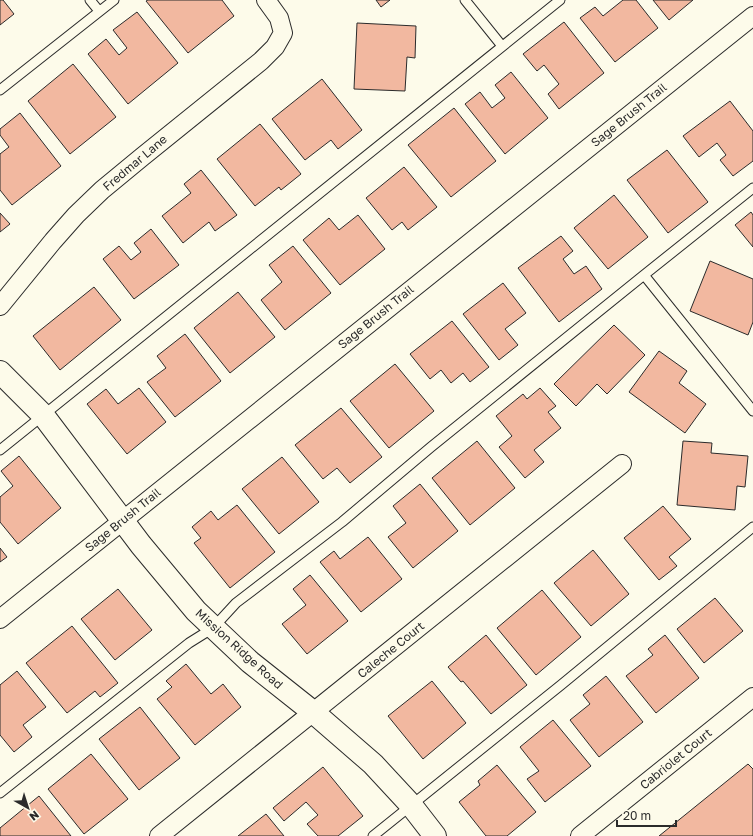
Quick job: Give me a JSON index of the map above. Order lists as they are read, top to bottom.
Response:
{
  "streets": {
    "street": [
      "Sage Brush Trail",
      "Fredmar Lane",
      "Mission Ridge Road",
      "Caleche Court",
      "Cabriolet Court"
    ]
  },
  "crossings": [
    ["Sage Brush Trail", "Mission Ridge Road"],
    ["Mission Ridge Road", "Caleche Court"]
  ],
  "scale_bar": "20 m",
  "north": "bottom right"
}
